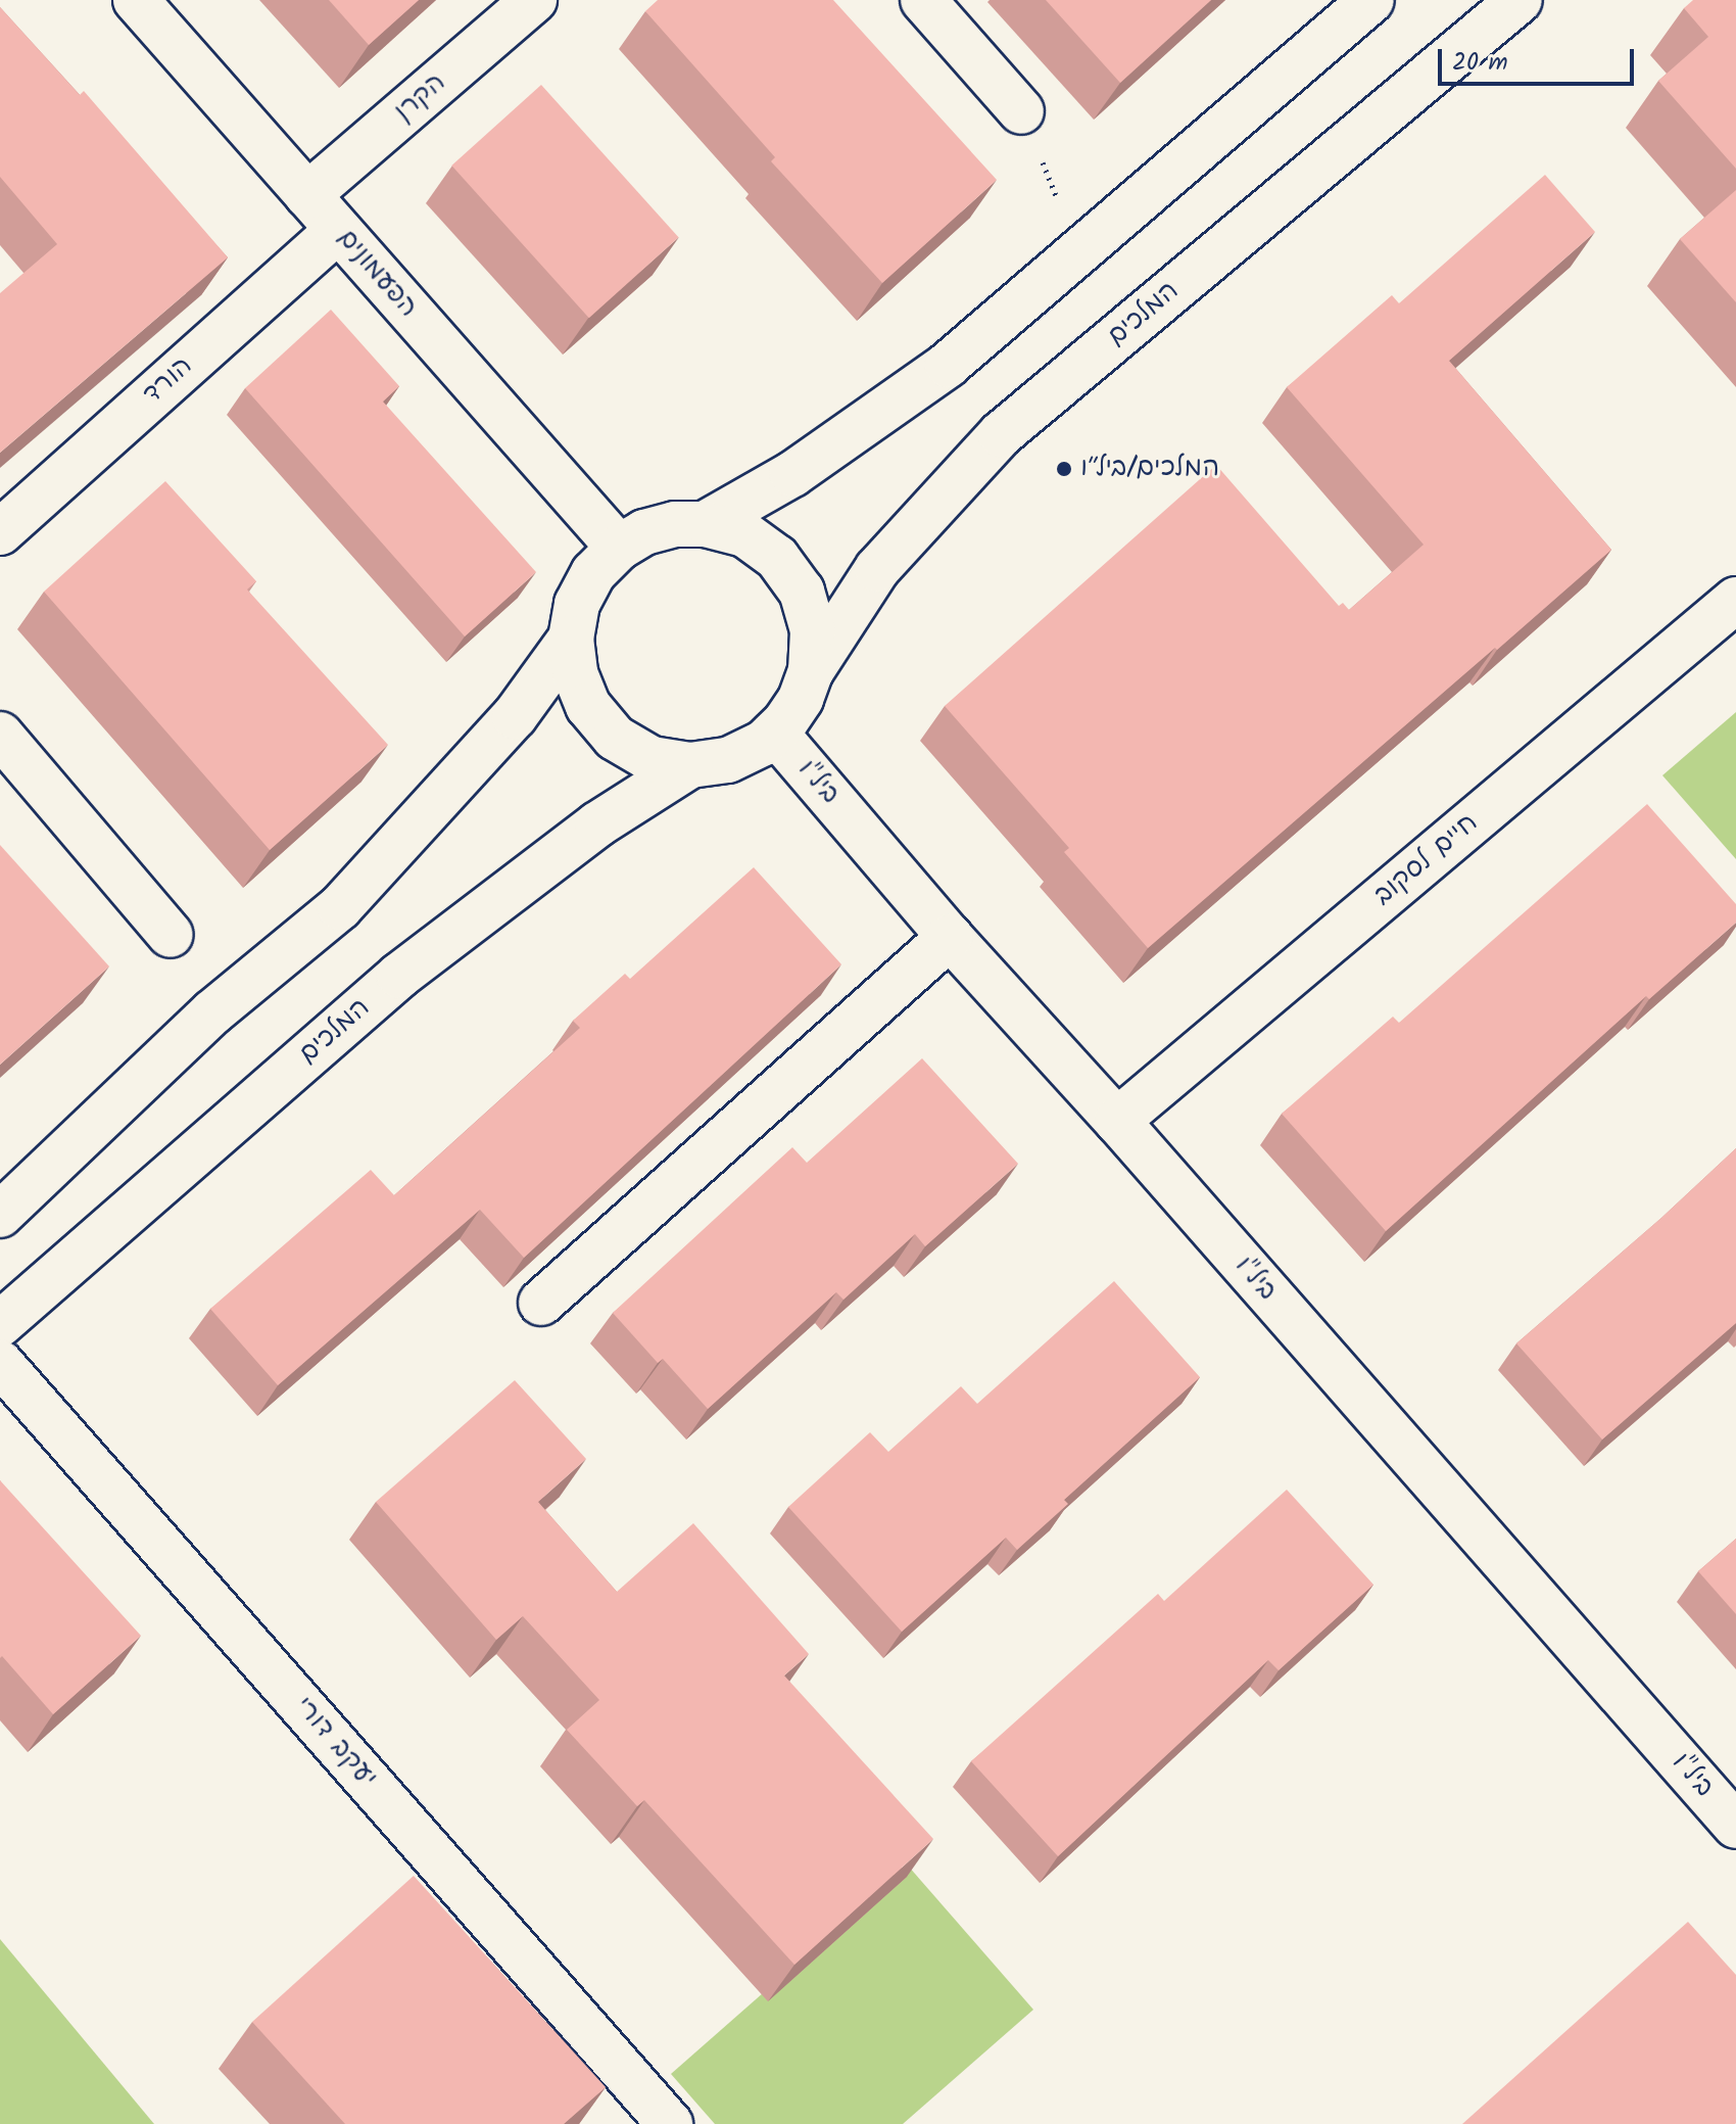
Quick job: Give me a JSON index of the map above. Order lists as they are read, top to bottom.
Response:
{
  "streets": {
    "street": [
      "הקרן",
      "הפעמונים",
      "המלכים",
      "הורד",
      "ביל\"ו",
      "חיים לסקוב",
      "יעקב דורי"
    ]
  },
  "crossings": [
    ["הקרן", "הפעמונים"],
    ["הפעמונים", "המלכים"],
    ["הפעמונים", "הורד"],
    ["הפעמונים", "ביל\"ו"],
    ["המלכים", "ביל\"ו"],
    ["ביל\"ו", "חיים לסקוב"]
  ],
  "places": ["המלכים/ביל״ו"],
  "scale_bar": "20 m"
}
